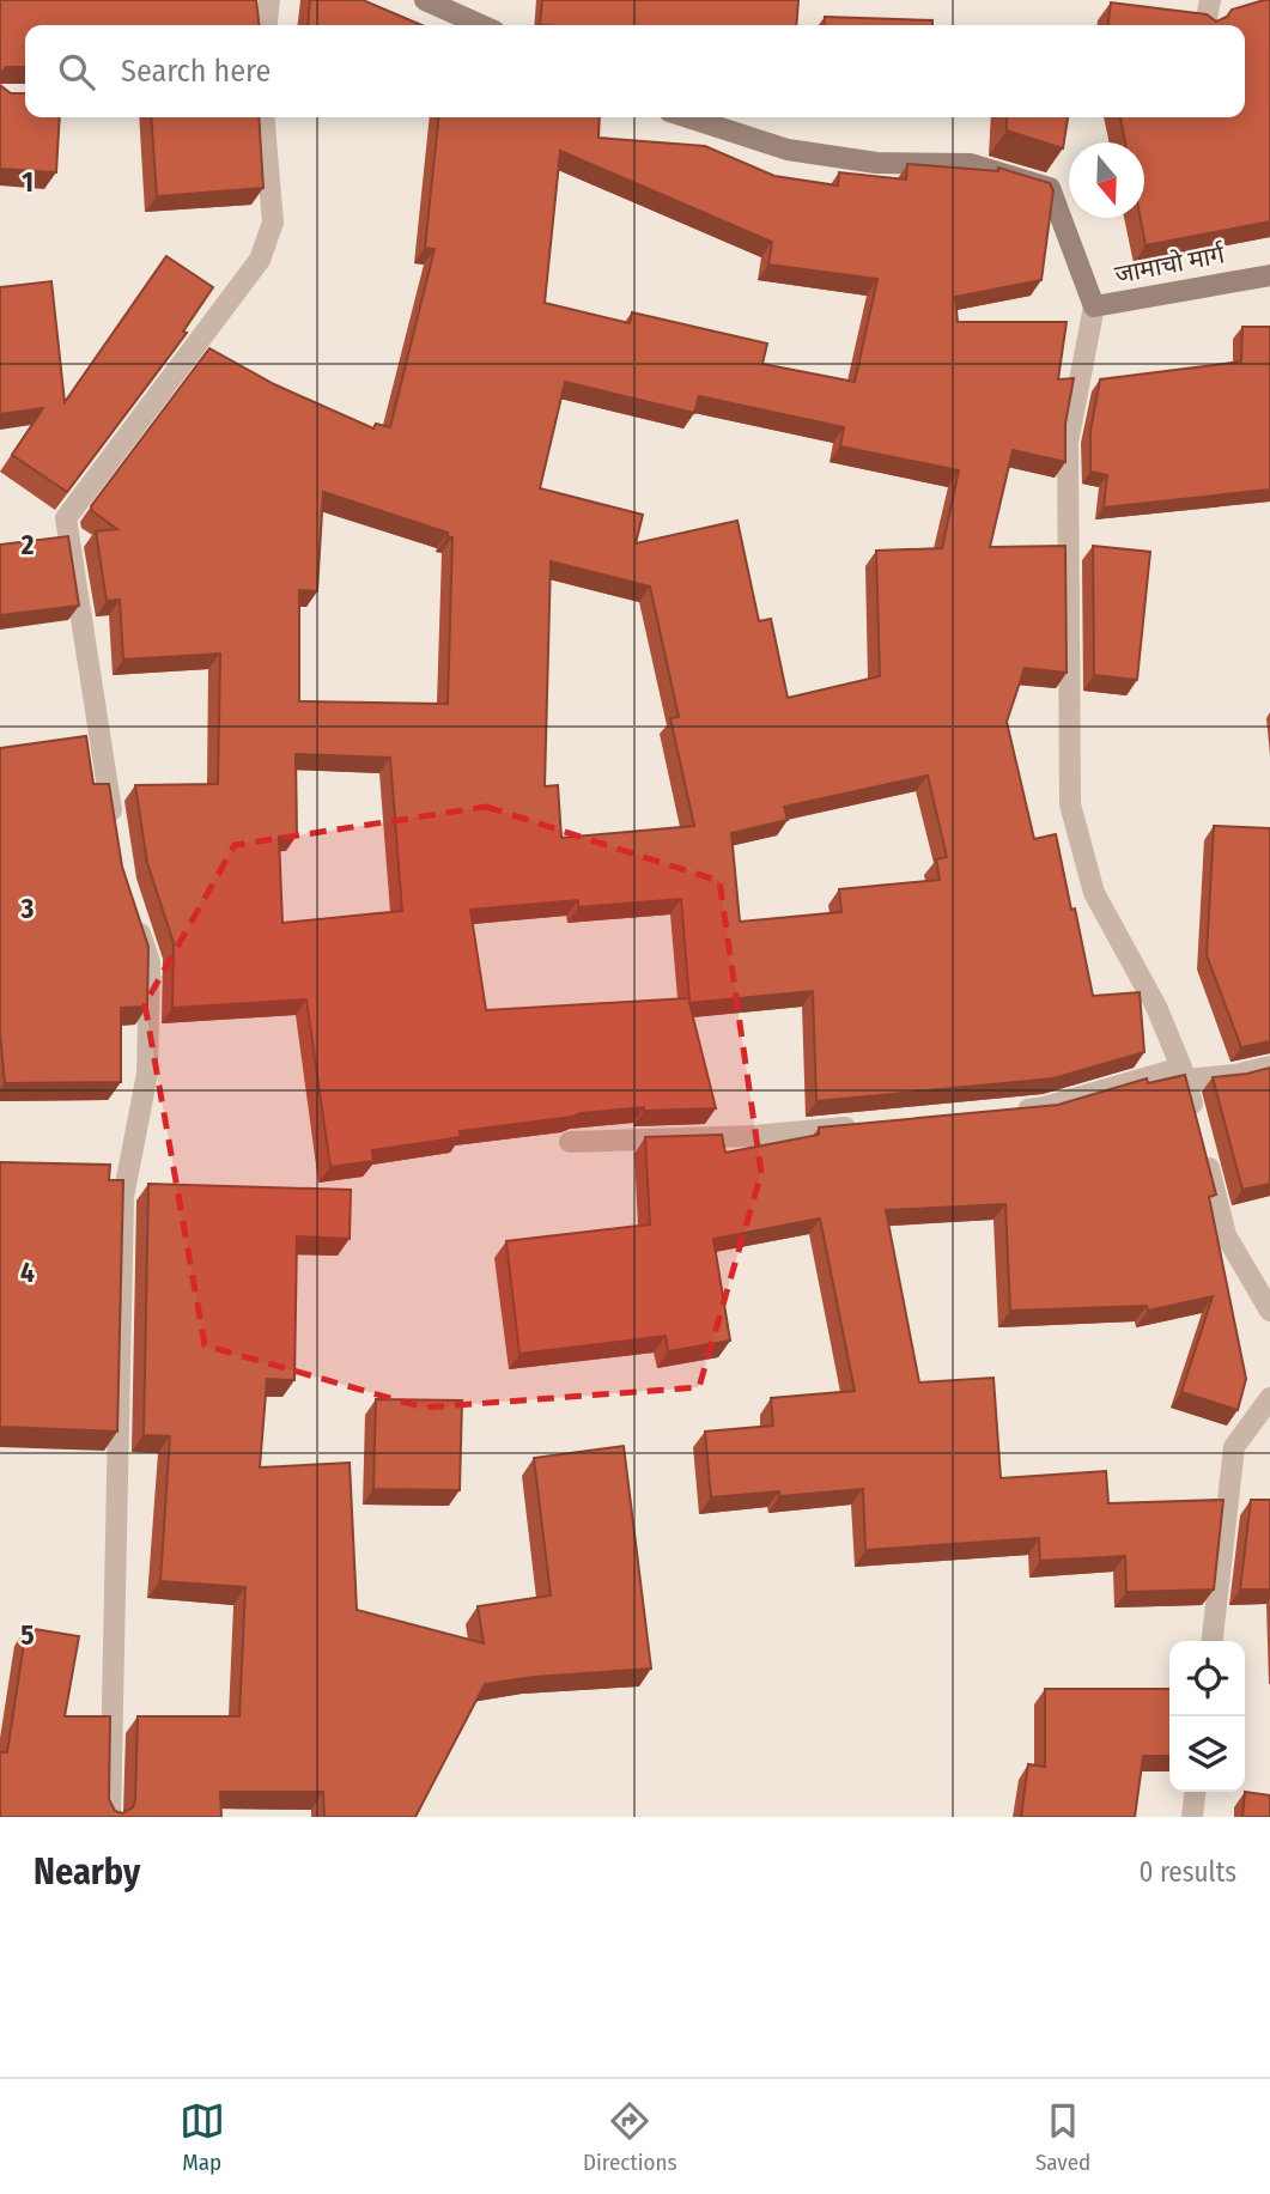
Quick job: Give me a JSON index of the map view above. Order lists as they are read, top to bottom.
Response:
{
  "streets": {
    "street": ["जामाचो मार्ग"]
  },
  "north": "bottom",
  "page": {
    "search": "Search here",
    "heading": ["Nearby", "0 results"],
    "nav": ["Map", "Directions", "Saved"]
  },
  "grid": {
    "rows": [
      "1",
      "2",
      "3",
      "4",
      "5"
    ]
  }
}
